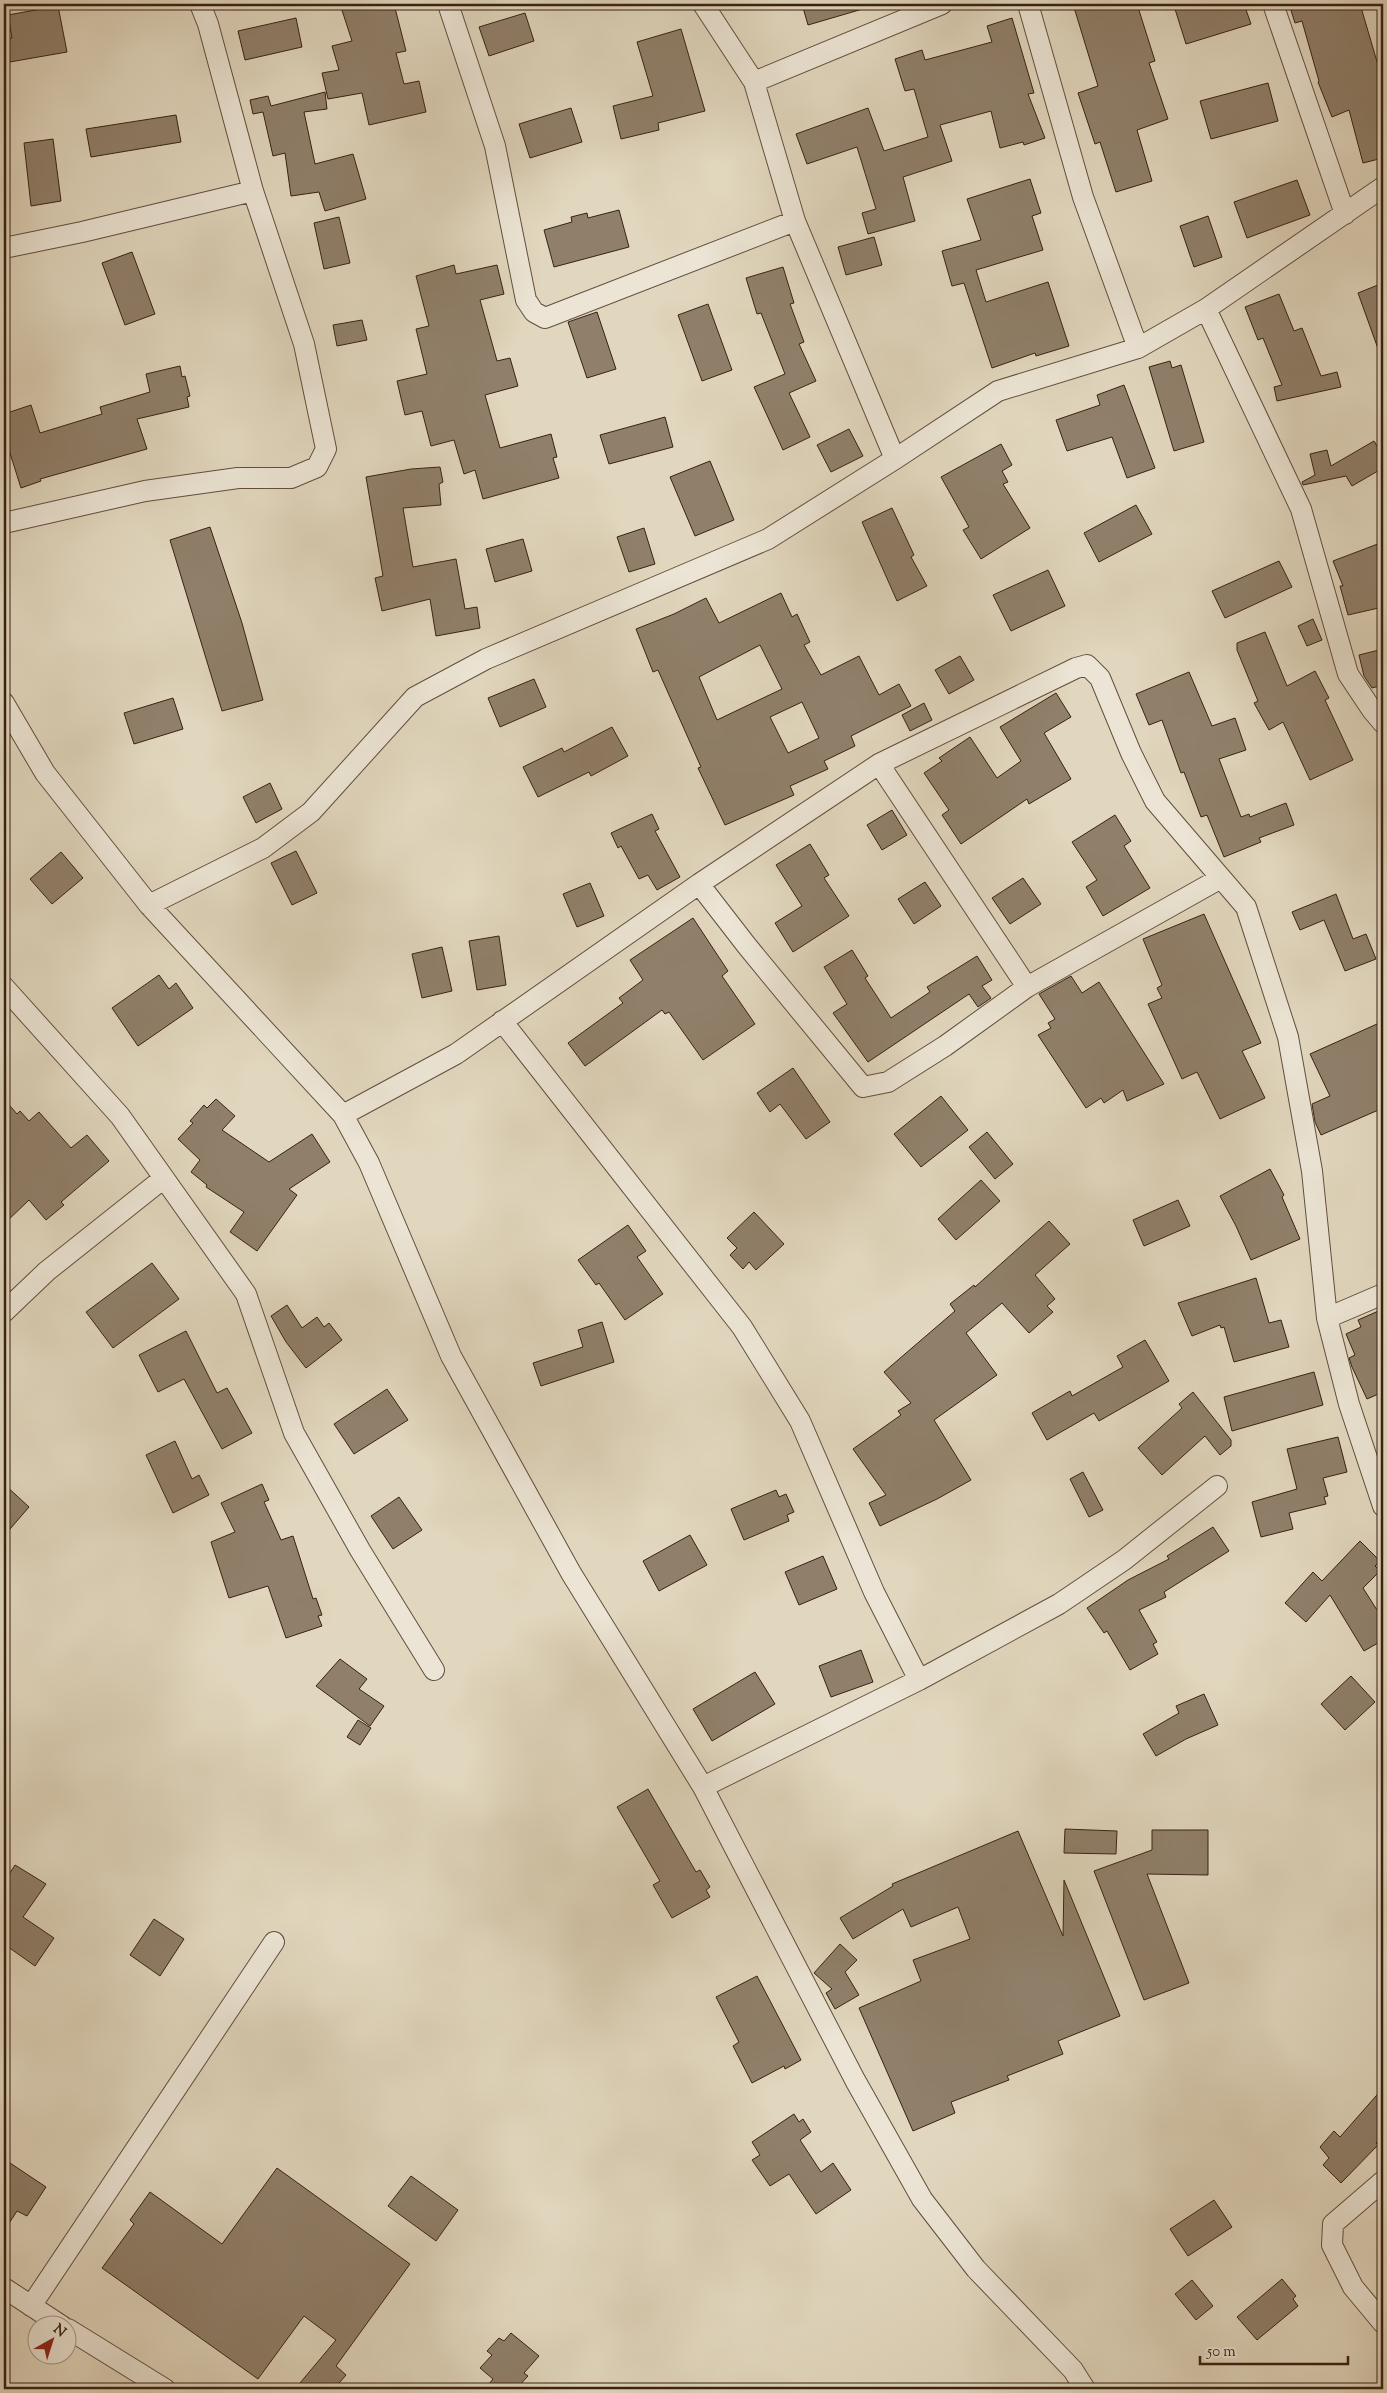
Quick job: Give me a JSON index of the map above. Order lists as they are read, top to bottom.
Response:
{
  "scale_bar": "50 m",
  "north": "top right"
}
